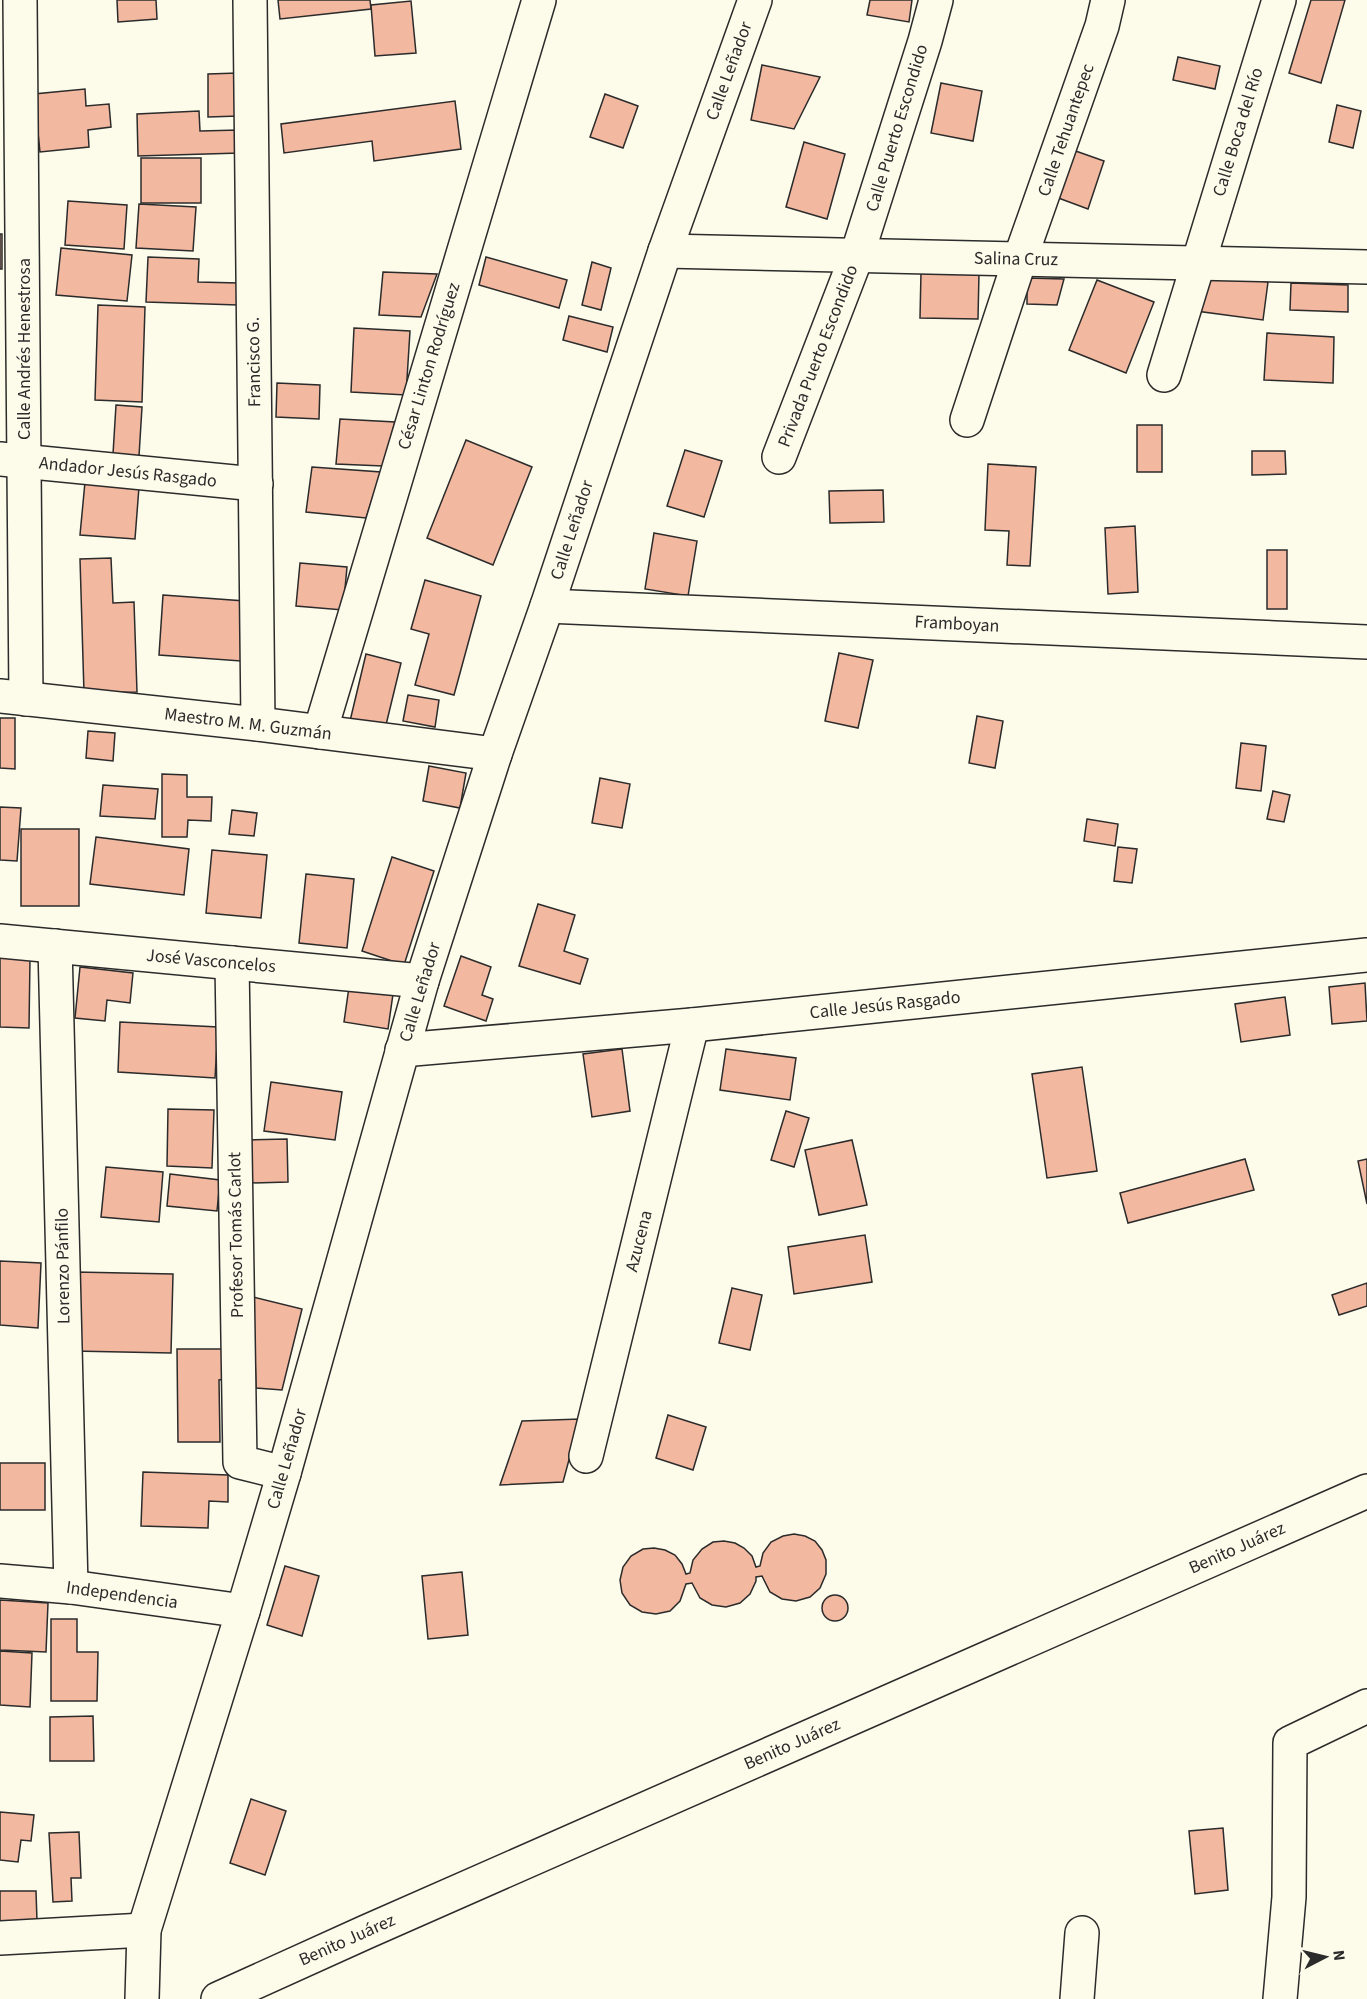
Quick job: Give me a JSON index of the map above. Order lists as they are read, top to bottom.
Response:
{
  "streets": {
    "street": [
      "Calle Leñador",
      "Calle Puerto Escondido",
      "Calle Tehuantepec",
      "Calle Boca del Río",
      "Salina Cruz",
      "Calle Andrés Henestrosa",
      "Privada Puerto Escondido",
      "Francisco G.",
      "César Linton Rodríguez",
      "Andador Jesús Rasgado",
      "Framboyan",
      "Maestro M. M. Guzmán",
      "José Vasconcelos",
      "Calle Jesús Rasgado",
      "Profesor Tomás Carlot",
      "Azucena",
      "Lorenzo Pánfilo",
      "Benito Juárez",
      "Independencia"
    ]
  },
  "crossings": [
    ["Calle Leñador", "Salina Cruz"],
    ["Calle Leñador", "Framboyan"],
    ["Calle Leñador", "Maestro M. M. Guzmán"],
    ["Calle Leñador", "José Vasconcelos"],
    ["Calle Leñador", "Calle Jesús Rasgado"],
    ["Calle Leñador", "Profesor Tomás Carlot"],
    ["Calle Leñador", "Independencia"],
    ["Calle Puerto Escondido", "Salina Cruz"],
    ["Calle Puerto Escondido", "Privada Puerto Escondido"],
    ["Calle Tehuantepec", "Salina Cruz"],
    ["Calle Boca del Río", "Salina Cruz"],
    ["Salina Cruz", "Privada Puerto Escondido"],
    ["Calle Andrés Henestrosa", "Andador Jesús Rasgado"],
    ["Calle Andrés Henestrosa", "Maestro M. M. Guzmán"],
    ["Francisco G.", "Andador Jesús Rasgado"],
    ["Francisco G.", "Maestro M. M. Guzmán"],
    ["César Linton Rodríguez", "Maestro M. M. Guzmán"],
    ["José Vasconcelos", "Profesor Tomás Carlot"],
    ["José Vasconcelos", "Lorenzo Pánfilo"],
    ["Calle Jesús Rasgado", "Azucena"],
    ["Lorenzo Pánfilo", "Independencia"]
  ],
  "north": "right"
}
